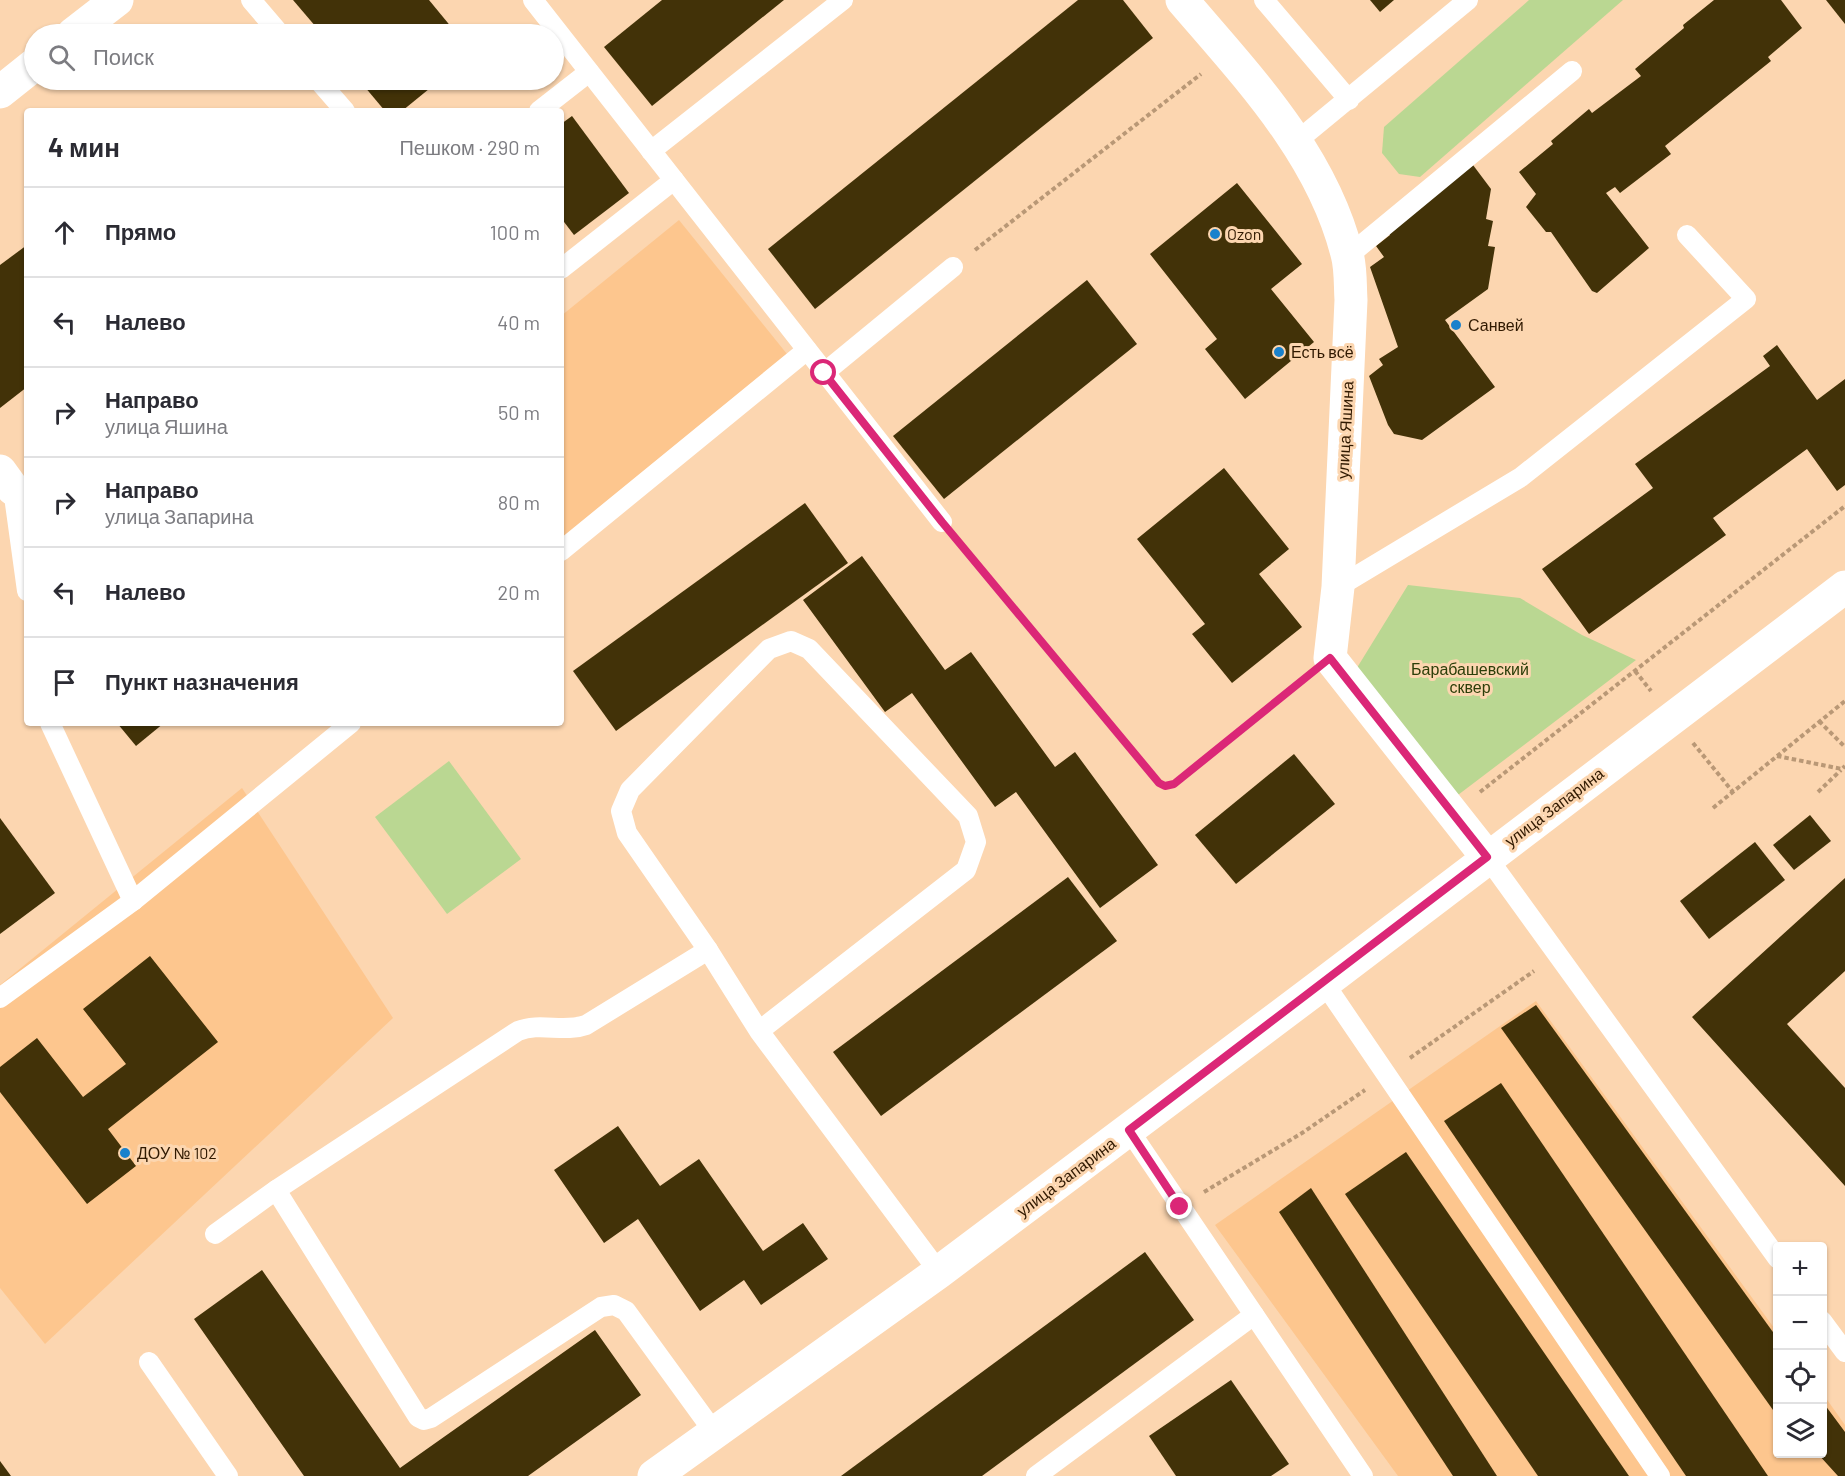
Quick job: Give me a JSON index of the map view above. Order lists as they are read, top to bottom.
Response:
{
  "streets": {
    "street": ["улица Яшина", "улица Запарина"]
  },
  "parks": ["Барабашевский сквер"],
  "places": [
    "Ozon",
    "Санвей",
    "Есть всё",
    "ДОУ № 102"
  ],
  "page": {
    "search": "Поиск",
    "heading": ["4 мин", "Пешком · 290 m"],
    "list": [
      ["Прямо", "100 m"],
      ["Налево", "40 m"],
      ["Направо", "улица Яшина", "50 m"],
      ["Направо", "улица Запарина", "80 m"],
      ["Налево", "20 m"],
      "Пункт назначения"
    ],
    "map_buttons": ["+", "−"]
  }
}
